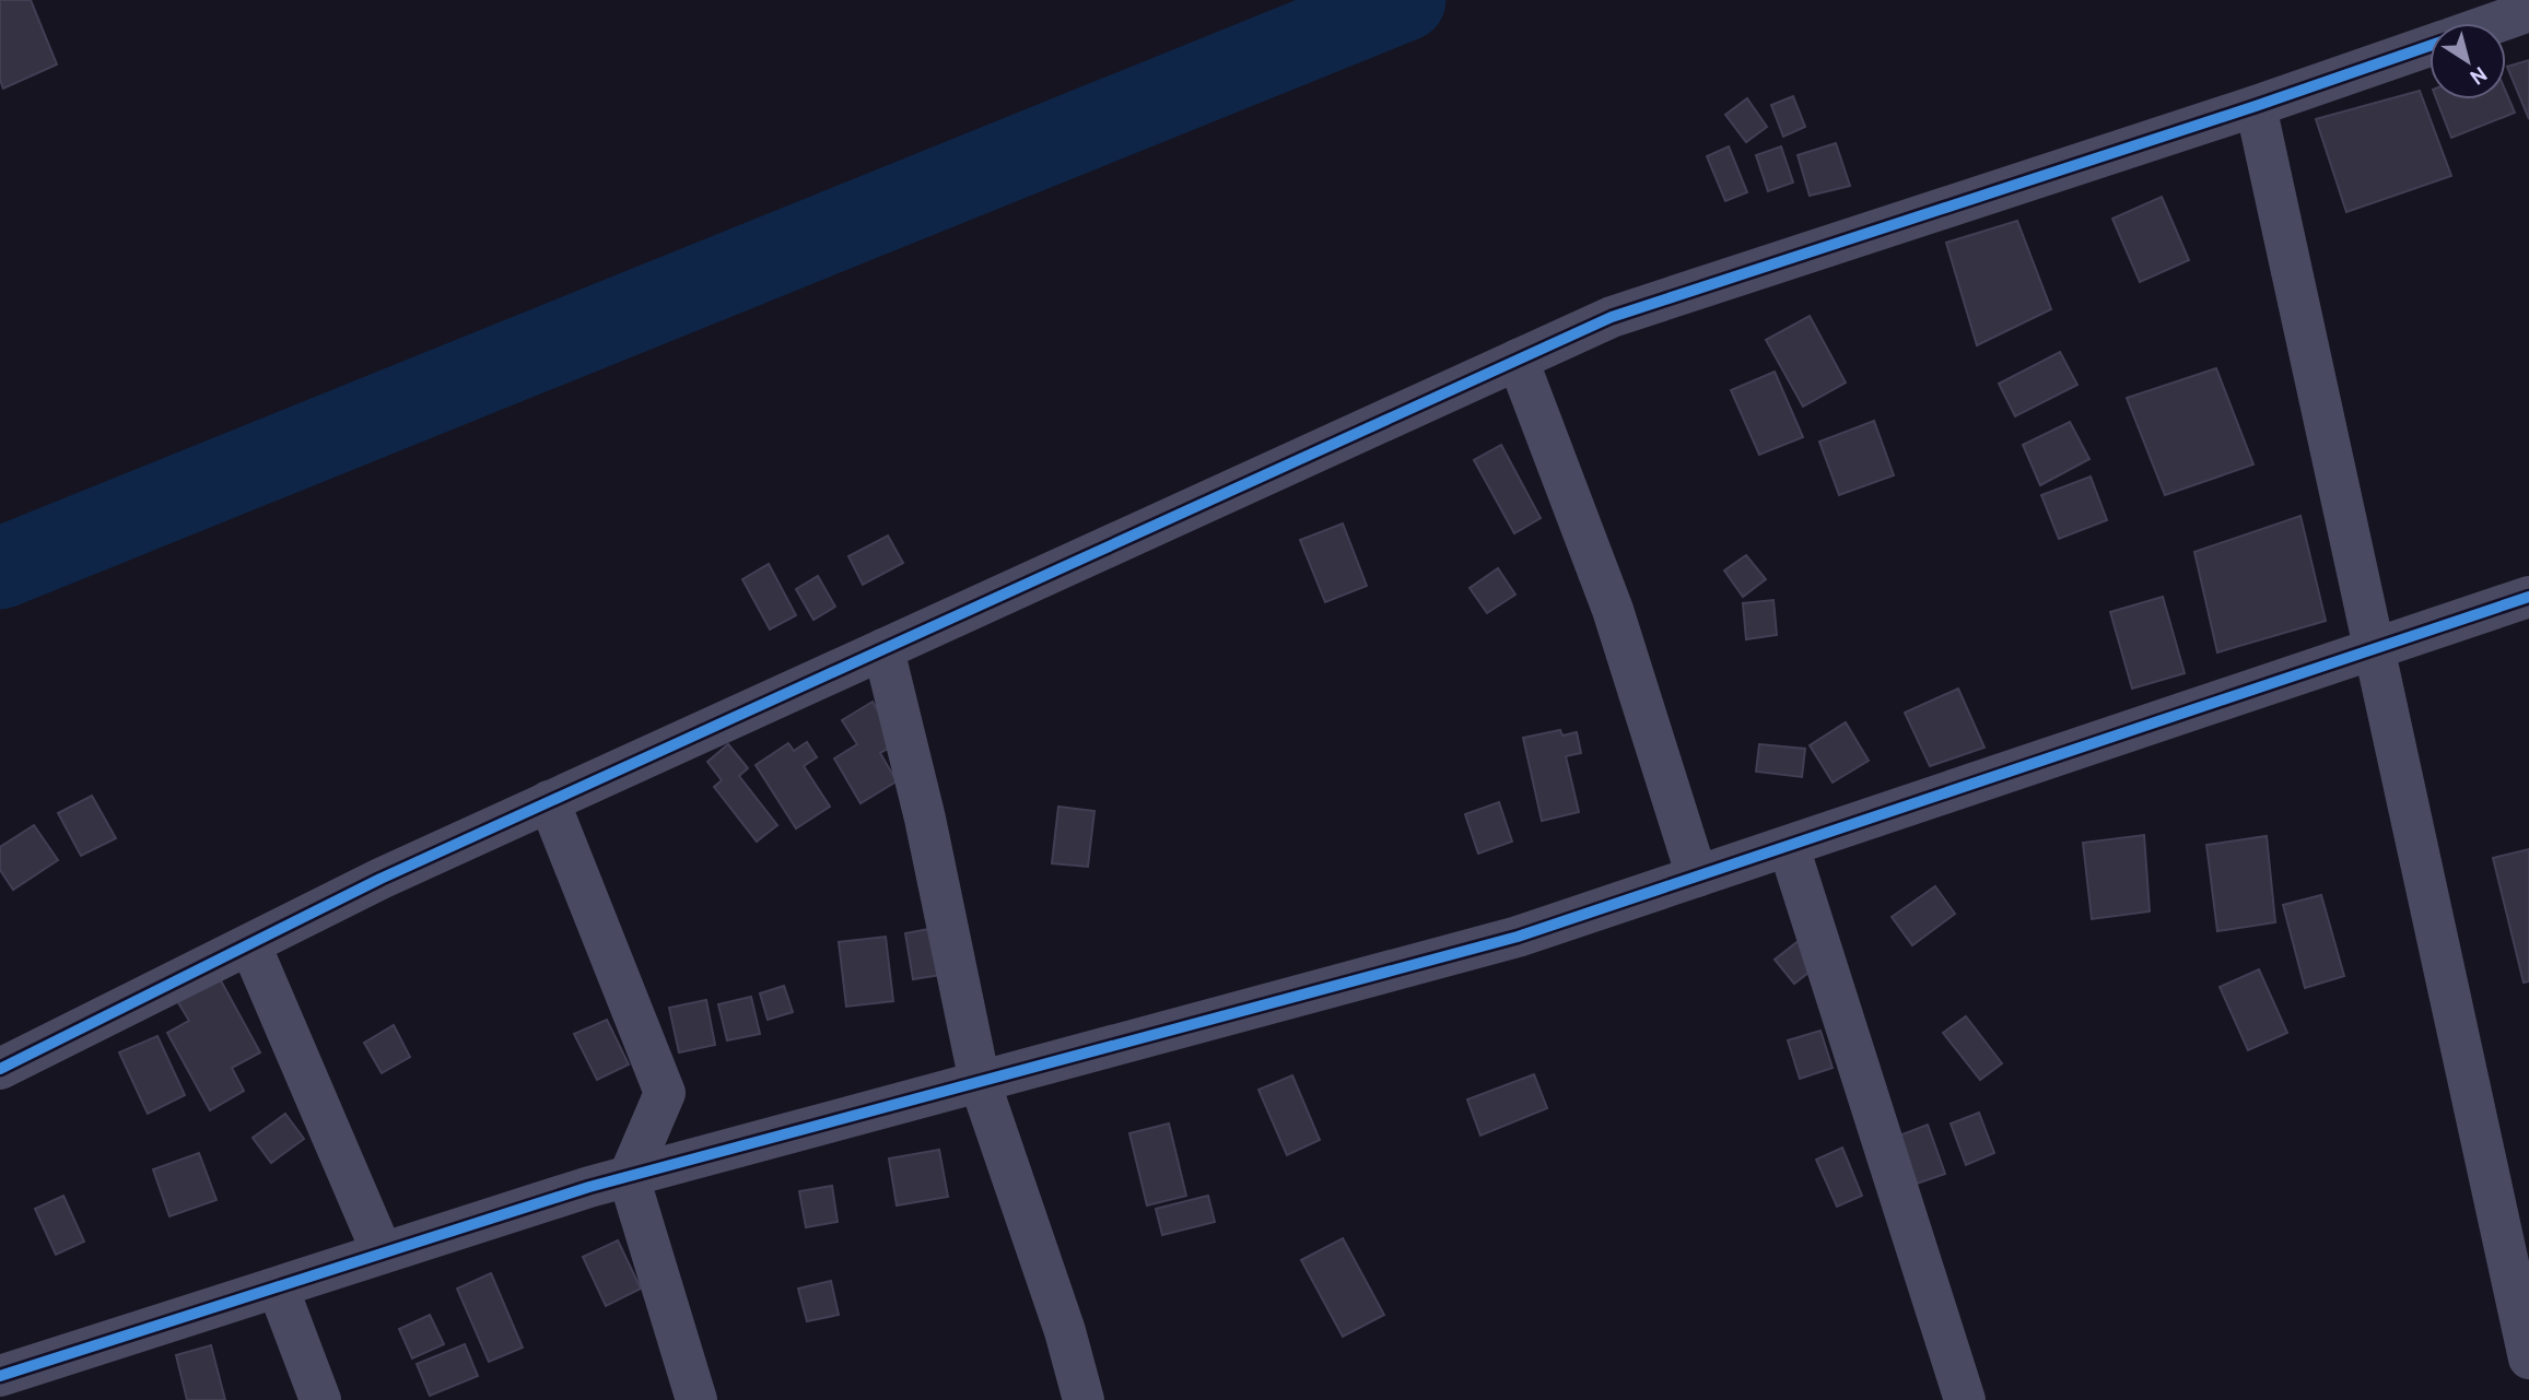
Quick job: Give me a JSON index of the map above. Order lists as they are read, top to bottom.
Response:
{
  "north": "bottom right"
}
